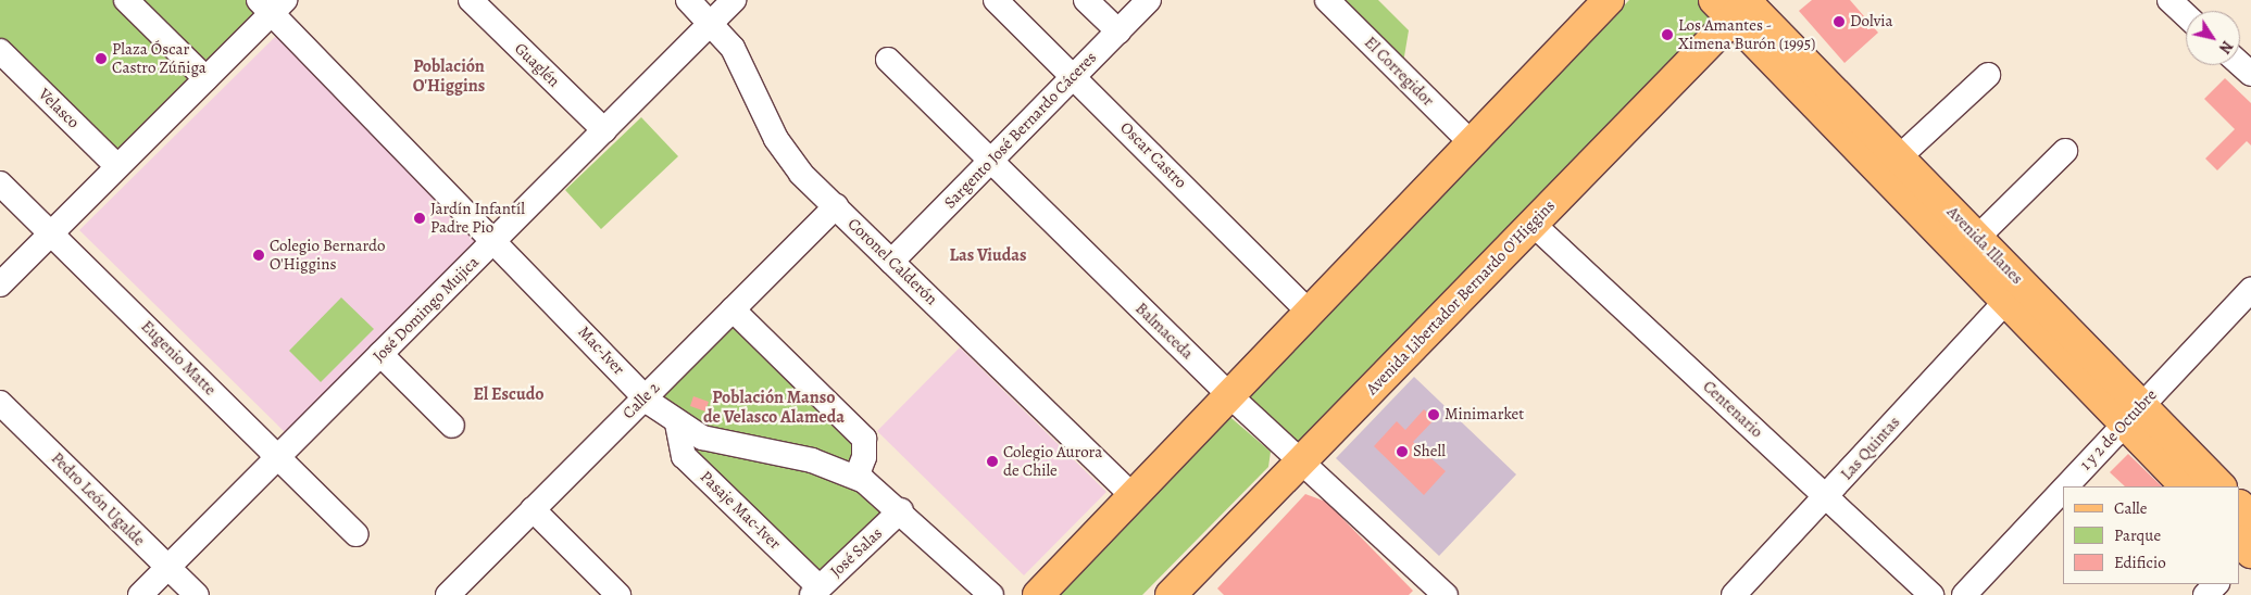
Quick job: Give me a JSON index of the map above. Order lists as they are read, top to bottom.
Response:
{
  "streets": {
    "main road": ["Avenida Illanes", "Avenida Libertador Bernardo O'Higgins"],
    "street": [
      "Guaglén",
      "El Corregidor",
      "Velasco",
      "Sargento José Bernardo Cáceres",
      "Oscar Castro",
      "Coronel Calderón",
      "José Domingo Mujica",
      "Balmaceda",
      "Mac-Iver",
      "Eugenio Matte",
      "Calle 2",
      "Centenario",
      "1 y 2 de Octubre",
      "Las Quintas",
      "Pedro León Ugalde",
      "Pasaje Mac-Iver",
      "José Salas"
    ]
  },
  "crossings": [
    ["Guaglén", "José Domingo Mujica"],
    ["Sargento José Bernardo Cáceres", "Oscar Castro"],
    ["Sargento José Bernardo Cáceres", "Coronel Calderón"],
    ["Sargento José Bernardo Cáceres", "Balmaceda"],
    ["Avenida Illanes", "Avenida Libertador Bernardo O'Higgins"],
    ["Avenida Illanes", "1 y 2 de Octubre"],
    ["Avenida Illanes", "Las Quintas"],
    ["Coronel Calderón", "José Domingo Mujica"],
    ["Coronel Calderón", "Calle 2"],
    ["Avenida Libertador Bernardo O'Higgins", "Balmaceda"],
    ["Avenida Libertador Bernardo O'Higgins", "Centenario"],
    ["José Domingo Mujica", "Mac-Iver"],
    ["José Domingo Mujica", "Eugenio Matte"],
    ["José Domingo Mujica", "Pedro León Ugalde"],
    ["Mac-Iver", "Calle 2"],
    ["Mac-Iver", "Pasaje Mac-Iver"],
    ["Mac-Iver", "José Salas"],
    ["Centenario", "Las Quintas"],
    ["Pasaje Mac-Iver", "José Salas"]
  ],
  "districts": [
    "Población O'Higgins",
    "Las Viudas",
    "El Escudo",
    "Población Manso de Velasco Alameda"
  ],
  "places": [
    "Dolvia",
    "Los Amantes - Ximena Burón (1995)",
    "Plaza Óscar Castro Zúñiga",
    "Jardín Infantíl Padre Pio",
    "Colegio Bernardo O'Higgins",
    "Minimarket",
    "Shell",
    "Colegio Aurora de Chile"
  ],
  "legend": ["Calle", "Parque", "Edificio"],
  "north": "bottom right"
}
